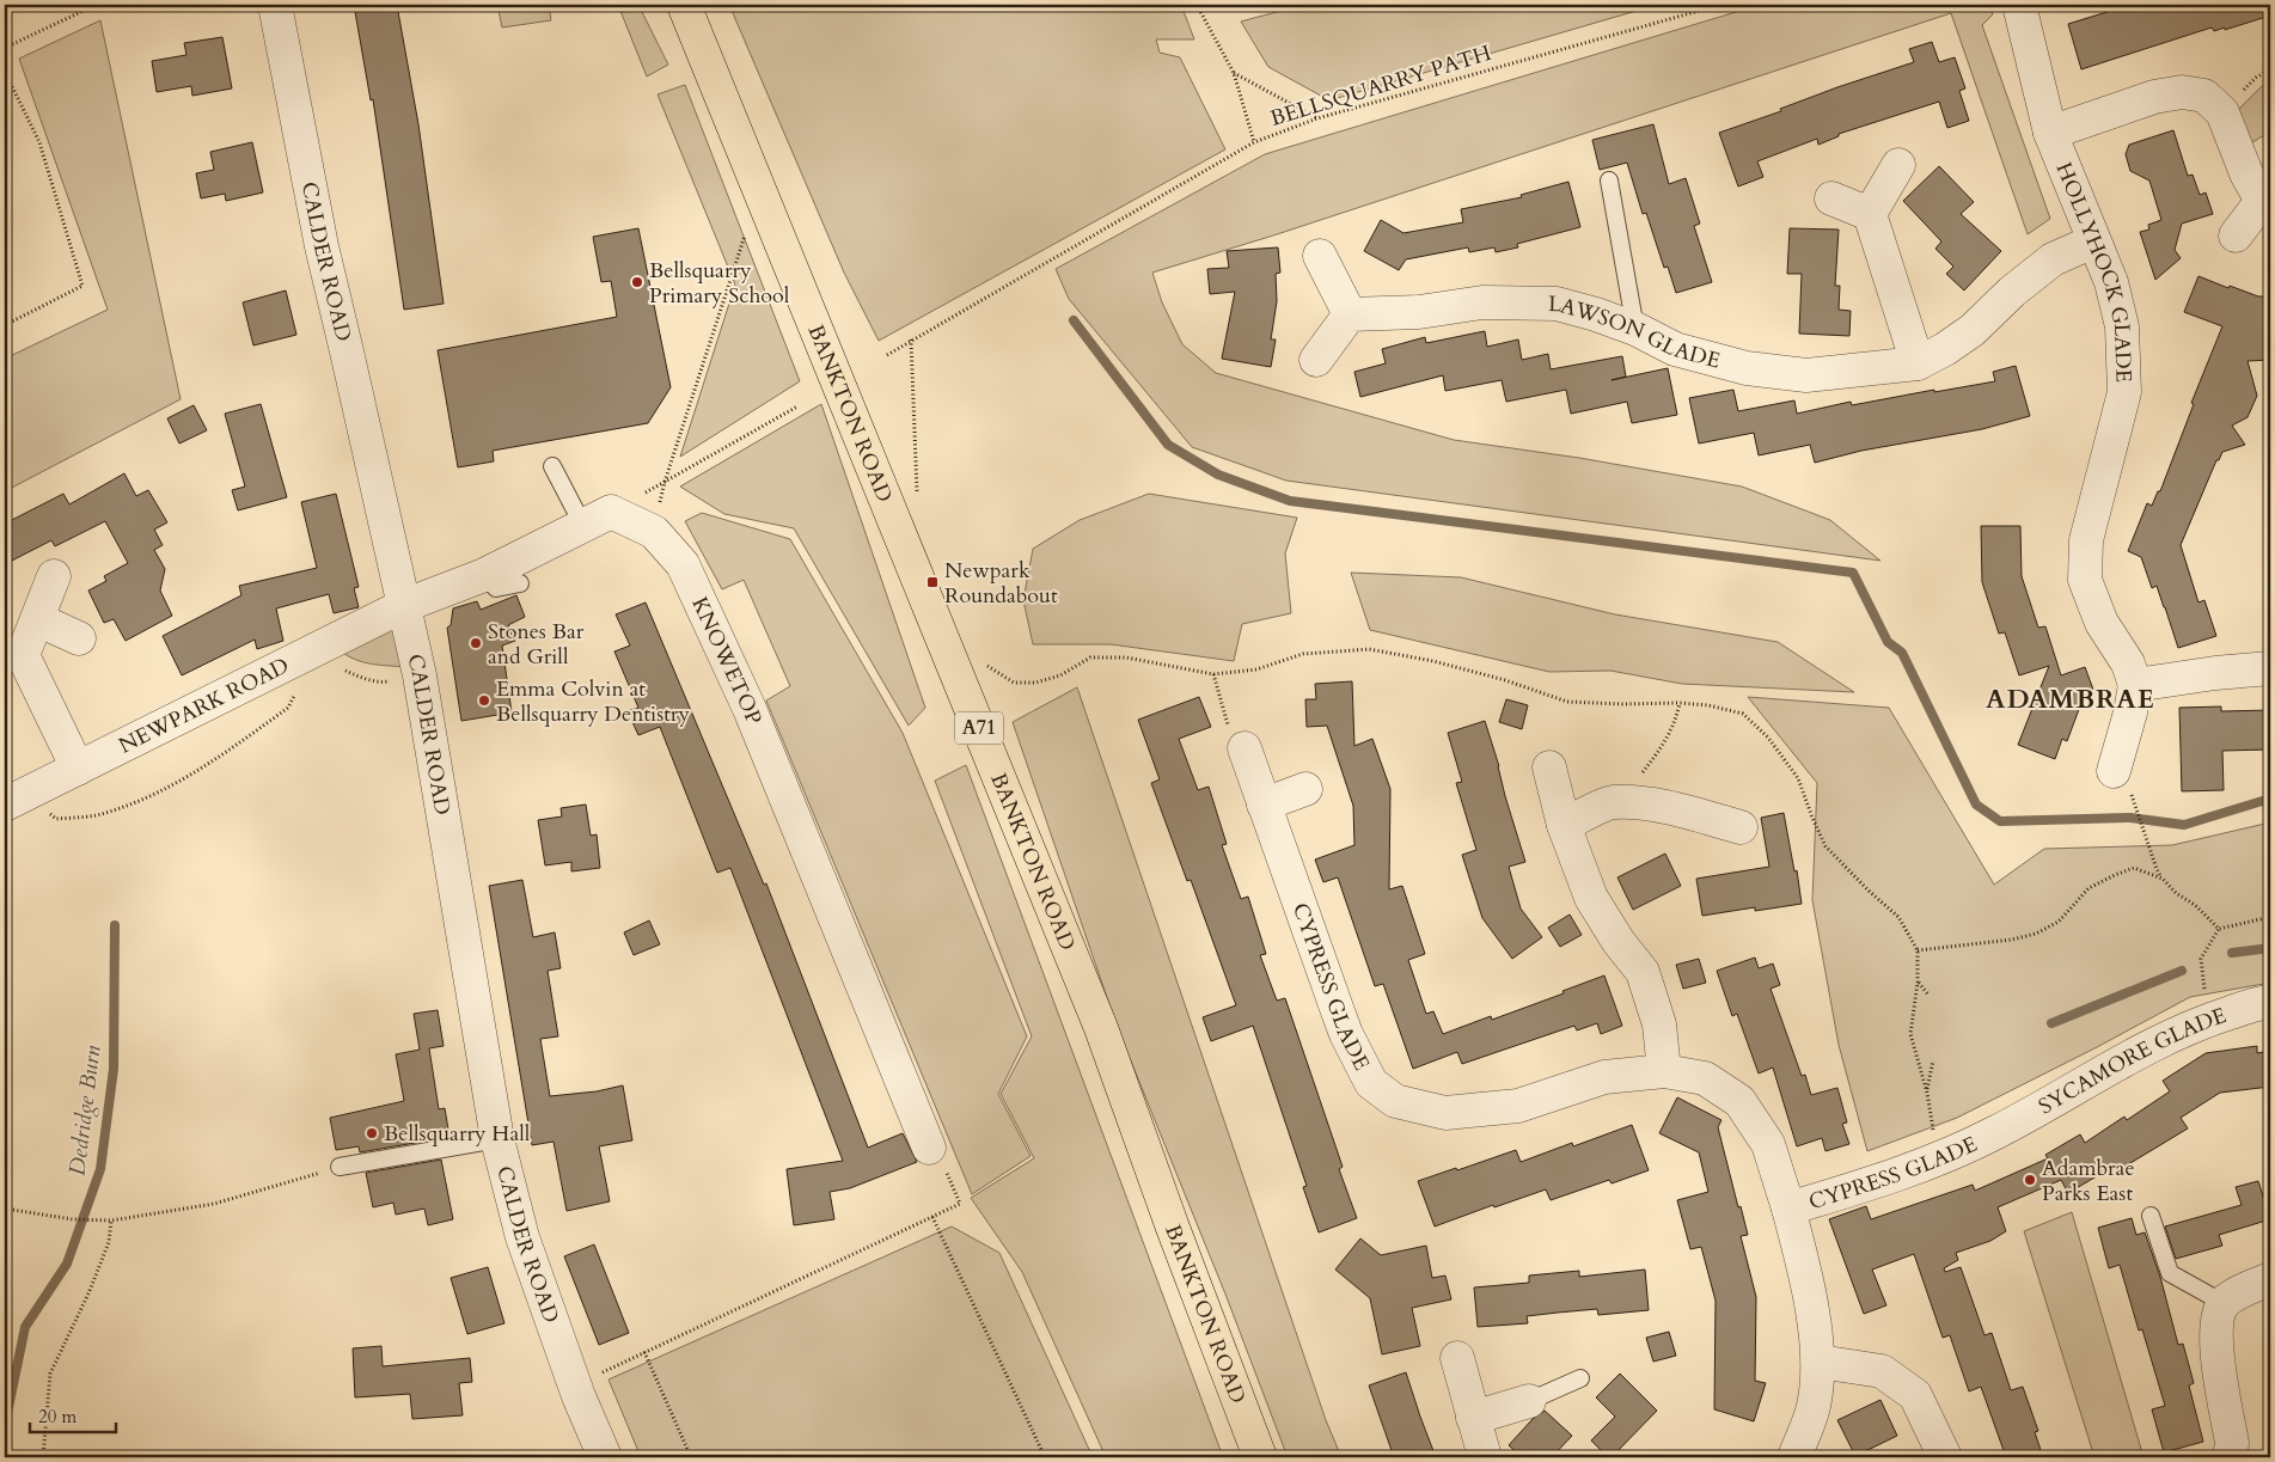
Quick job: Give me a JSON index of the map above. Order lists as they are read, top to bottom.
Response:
{
  "streets": {
    "main road": ["BANKTON ROAD", "A71"],
    "street": [
      "CALDER ROAD",
      "HOLLYHOCK GLADE",
      "LAWSON GLADE",
      "KNOWETOP",
      "NEWPARK ROAD",
      "CYPRESS GLADE",
      "SYCAMORE GLADE"
    ],
    "path": ["BELLSQUARRY PATH"]
  },
  "crossings": [
    ["CALDER ROAD", "KNOWETOP"],
    ["CALDER ROAD", "NEWPARK ROAD"],
    ["HOLLYHOCK GLADE", "LAWSON GLADE"],
    ["KNOWETOP", "NEWPARK ROAD"],
    ["CYPRESS GLADE", "SYCAMORE GLADE"]
  ],
  "districts": ["ADAMBRAE"],
  "water": ["Dedridge Burn"],
  "places": {
    "other": [
      "Bellsquarry Primary School",
      "Stones Bar and Grill",
      "Emma Colvin at Bellsquarry Dentistry",
      "Bellsquarry Hall",
      "Adambrae Parks East"
    ],
    "transit": ["Newpark Roundabout"]
  },
  "scale_bar": "20 m"
}
